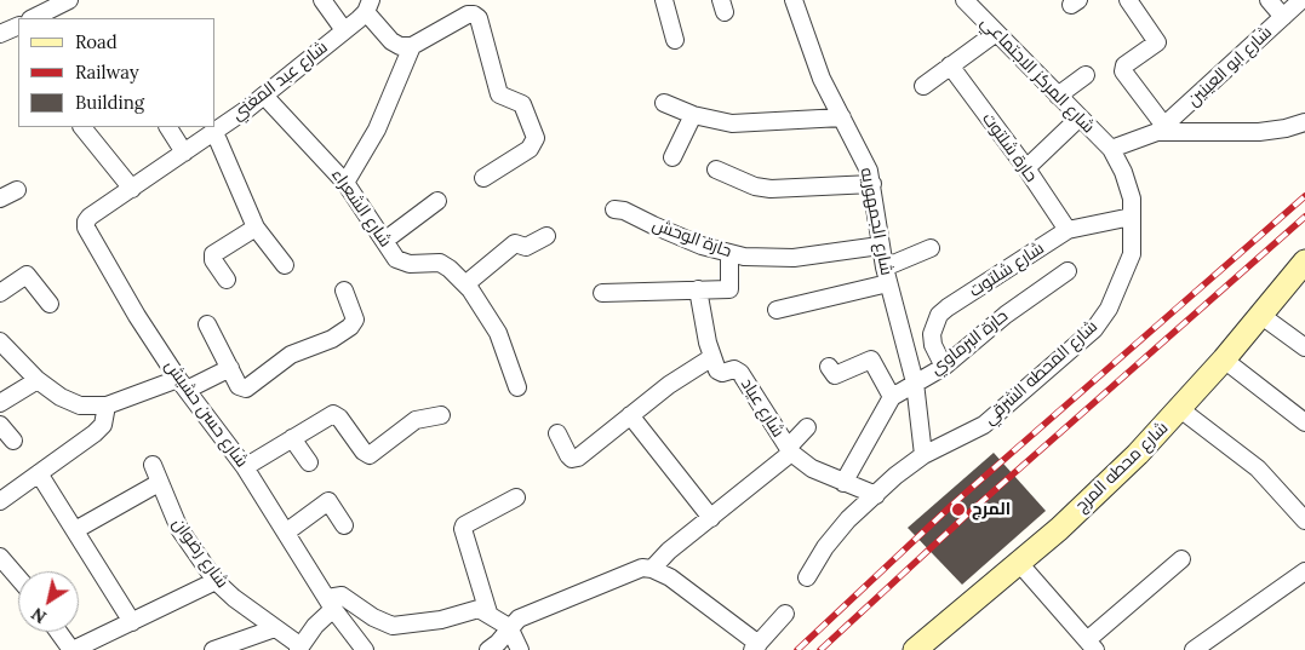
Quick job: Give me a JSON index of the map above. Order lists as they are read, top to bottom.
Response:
{
  "streets": {
    "main road": ["شارع محطه المرج"],
    "street": [
      "شارع ابو العينين",
      "شارع المركز الاجتماعي",
      "شارع عبد المغني",
      "حارة شلتوت",
      "شارع الشعراء",
      "شارع الجمهوريه",
      "حارة الوحش",
      "شارع شلتوت",
      "حارة البرماوي",
      "شارع المحطه الشرقي",
      "شارع عياد",
      "شارع حسن حشيش",
      "شارع رضوان"
    ]
  },
  "crossings": [
    ["شارع المركز الاجتماعي", "شارع المحطه الشرقي"],
    ["شارع عبد المغني", "شارع الشعراء"],
    ["شارع عبد المغني", "شارع حسن حشيش"],
    ["حارة شلتوت", "شارع شلتوت"],
    ["شارع الجمهوريه", "حارة الوحش"],
    ["شارع الجمهوريه", "حارة البرماوي"],
    ["شارع الجمهوريه", "شارع المحطه الشرقي"],
    ["شارع شلتوت", "حارة البرماوي"],
    ["شارع شلتوت", "شارع المحطه الشرقي"],
    ["حارة البرماوي", "شارع عياد"],
    ["شارع المحطه الشرقي", "شارع عياد"]
  ],
  "places": ["المرج"],
  "legend": ["Road", "Railway", "Building"],
  "north": "bottom left"
}
